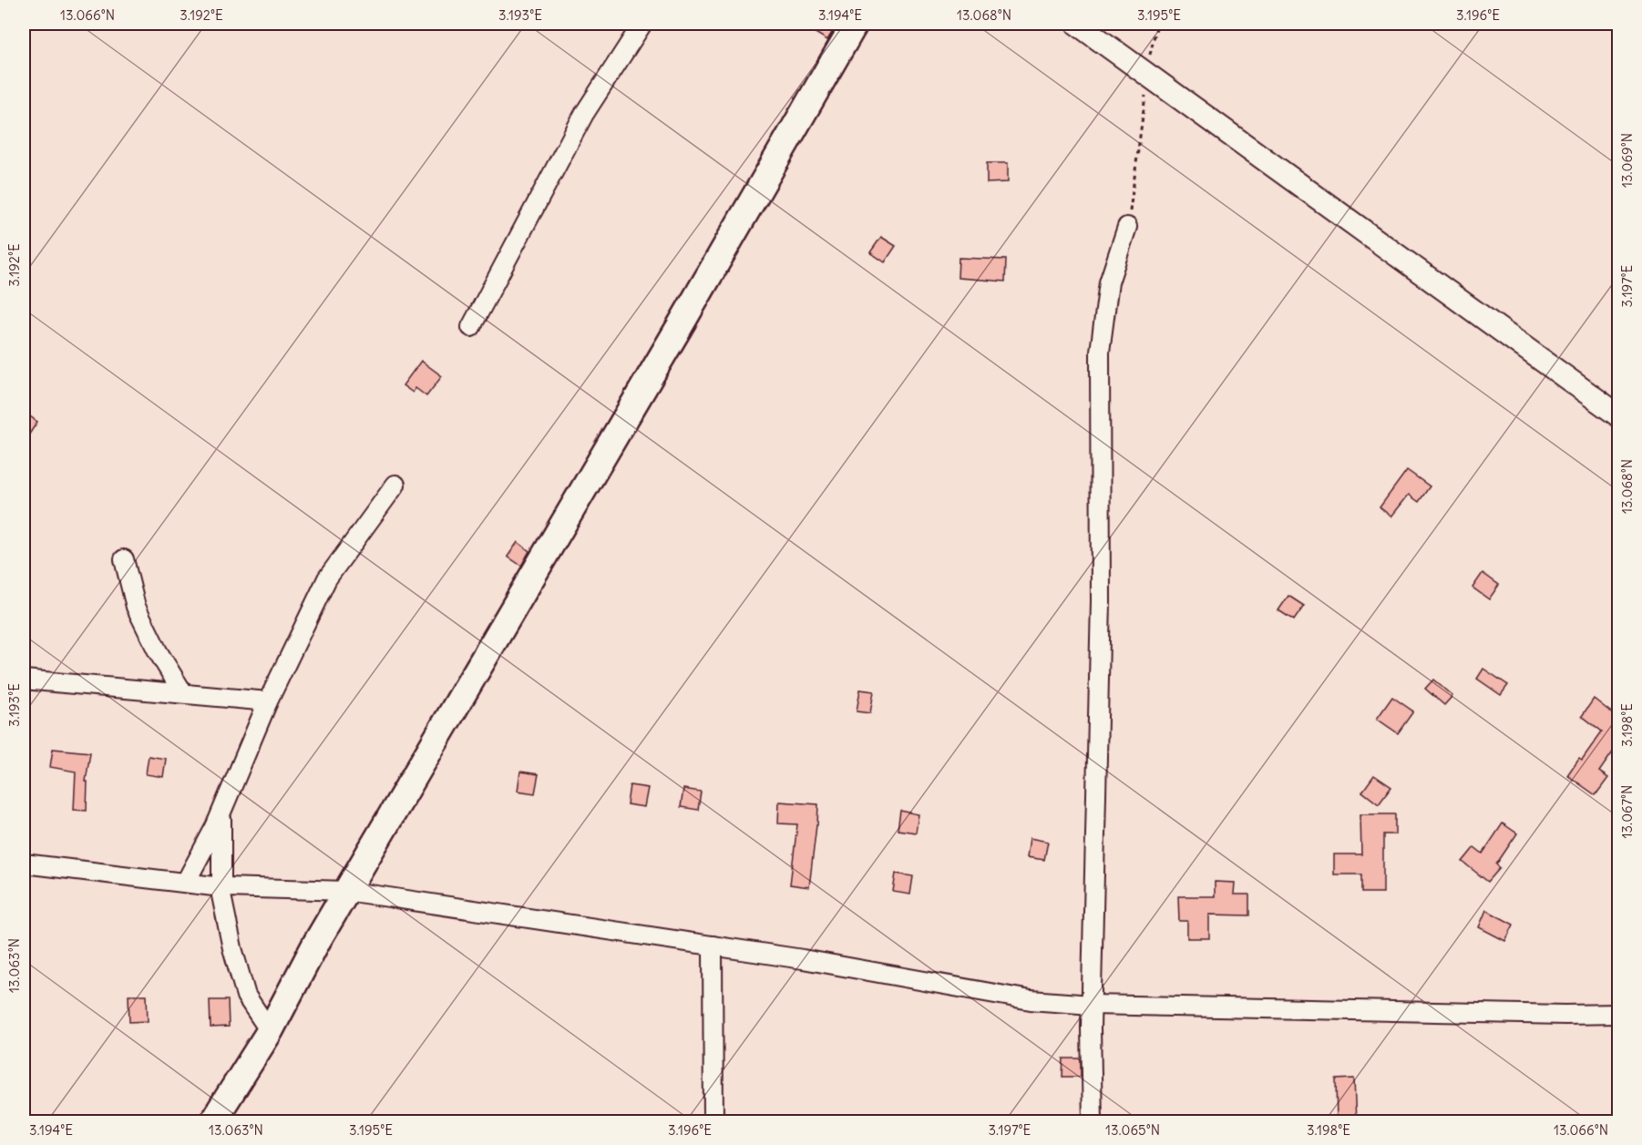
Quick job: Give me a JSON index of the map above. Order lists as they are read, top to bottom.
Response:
{
  "coordinates": [
    "13.066°N",
    "3.192°E",
    "3.193°E",
    "3.194°E",
    "13.068°N",
    "3.195°E",
    "3.196°E",
    "13.069°N",
    "3.197°E",
    "3.198°E",
    "13.067°N",
    "13.063°N",
    "13.065°N"
  ]
}
